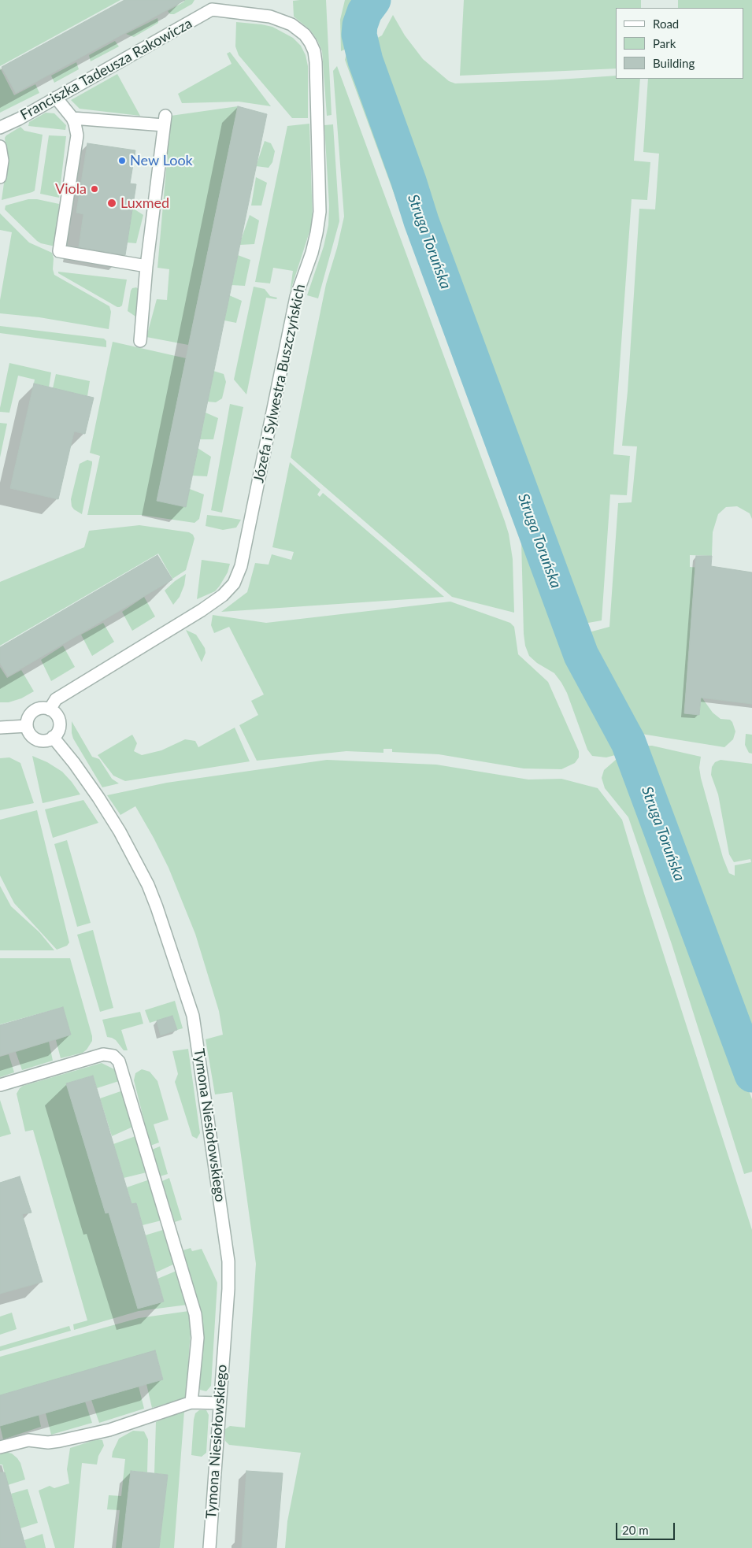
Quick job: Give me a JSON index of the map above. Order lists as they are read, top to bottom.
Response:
{
  "streets": {
    "street": ["Franciszka Tadeusza Rakowicza", "Józefa i Sylwestra Buszczyńskich", "Tymona Niesiołowskiego"]
  },
  "crossings": [
    ["Franciszka Tadeusza Rakowicza", "Józefa i Sylwestra Buszczyńskich"],
    ["Józefa i Sylwestra Buszczyńskich", "Tymona Niesiołowskiego"]
  ],
  "water": ["Struga Toruńska"],
  "places": ["New Look", "Viola", "Luxmed"],
  "legend": ["Road", "Park", "Building"],
  "scale_bar": "20 m"
}
